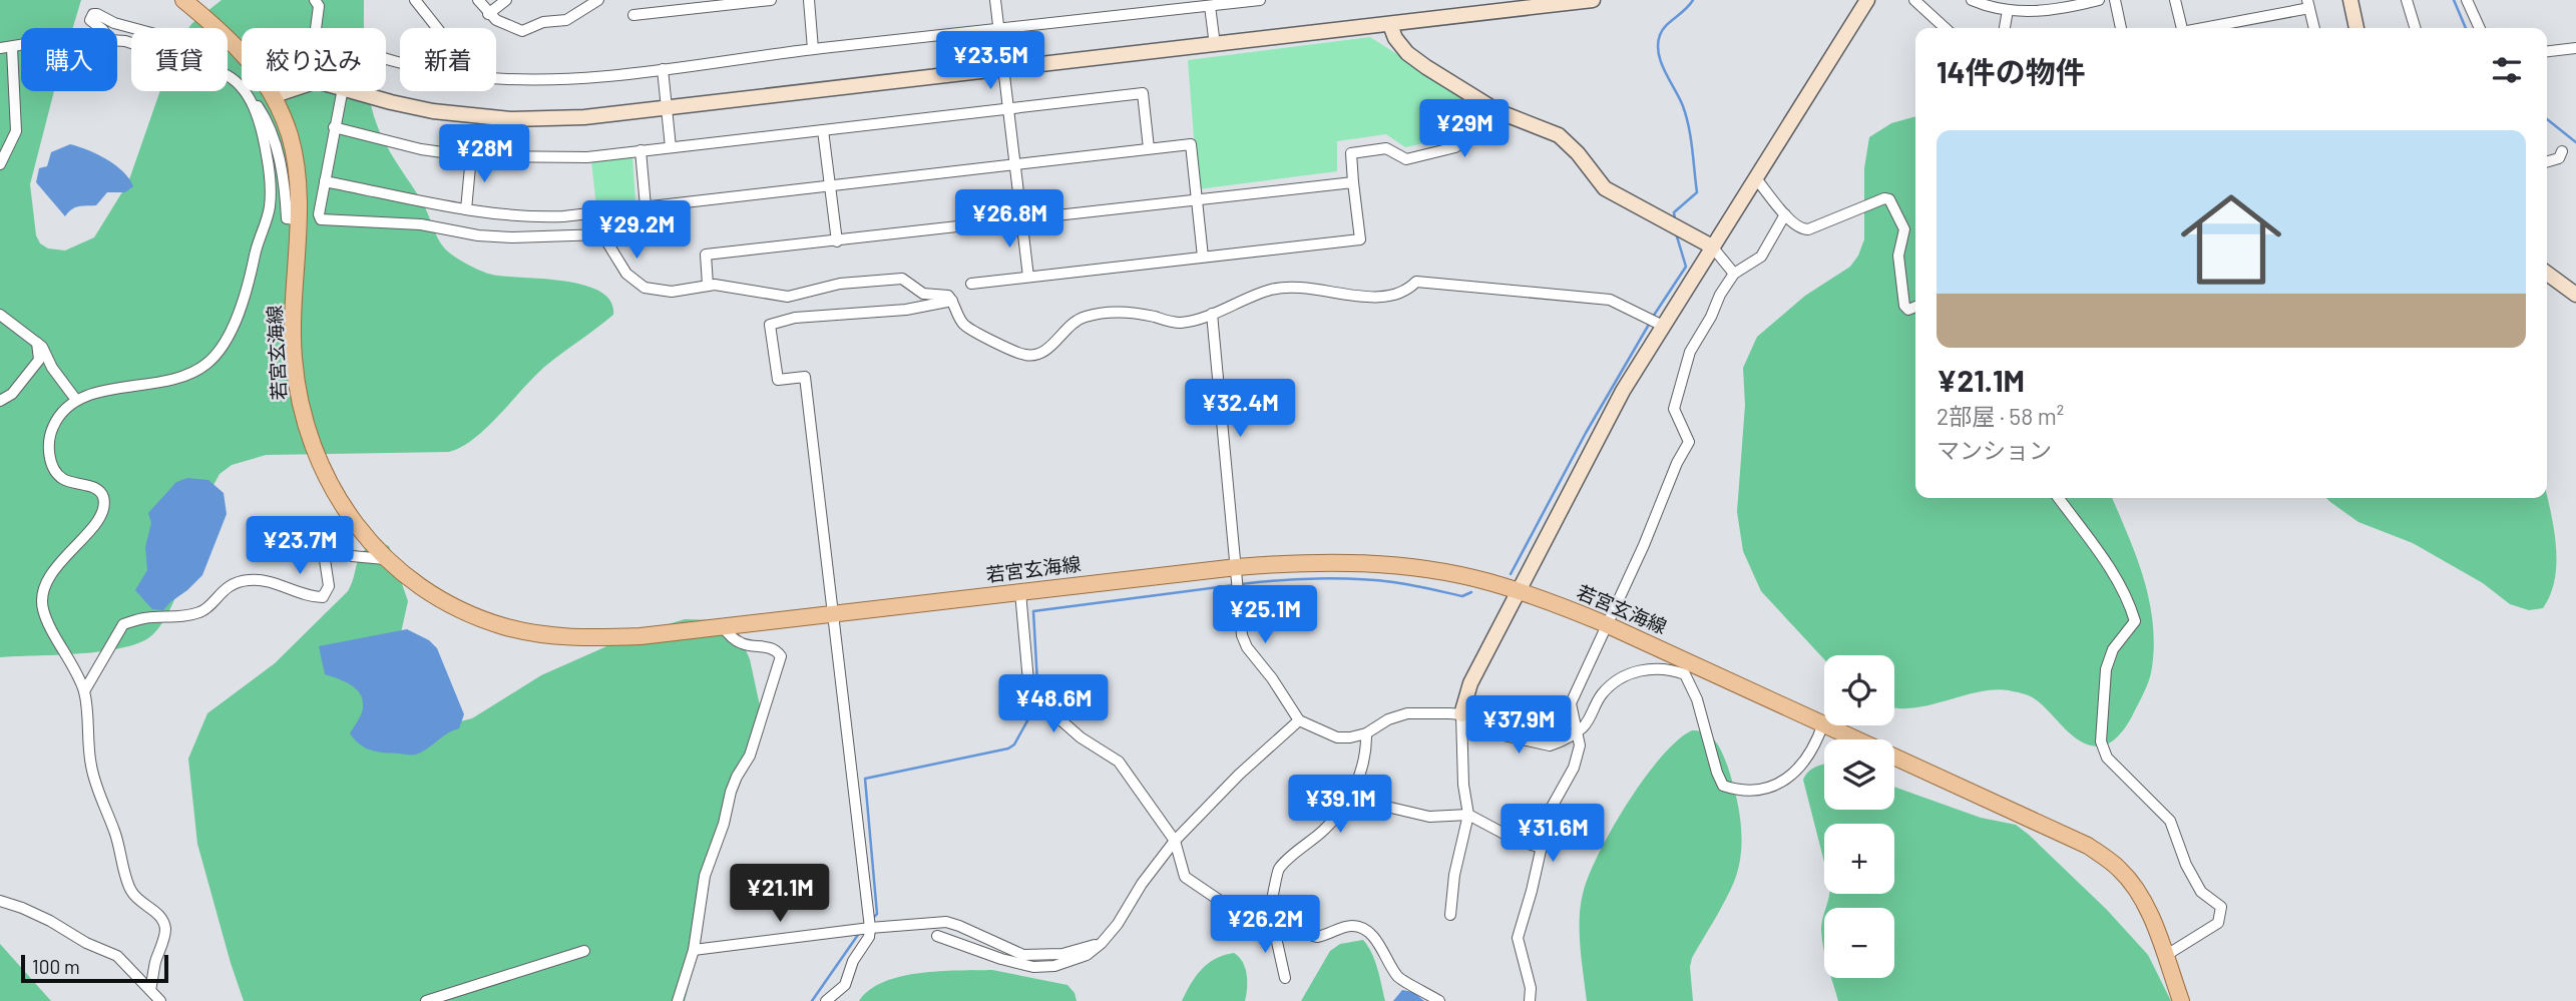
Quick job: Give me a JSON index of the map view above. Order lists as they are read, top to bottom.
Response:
{
  "streets": {
    "main road": ["若宮玄海線"]
  },
  "scale_bar": "100 m",
  "page": {
    "chip": [
      "購入",
      "賃貸",
      "絞り込み",
      "新着"
    ],
    "heading": "14件の物件",
    "price": [
      "¥23.5M",
      "¥29M",
      "¥28M",
      "¥26.8M",
      "¥29.2M",
      "¥32.4M",
      "¥23.7M",
      "¥25.1M",
      "¥48.6M",
      "¥37.9M",
      "¥39.1M",
      "¥31.6M",
      "¥21.1M",
      "¥26.2M"
    ],
    "list": [
      {
        "name": "¥21.1M",
        "note": "2部屋 · 58 m² · マンション"
      }
    ],
    "map_buttons": ["+", "−"],
    "scale": "100 m"
  }
}
